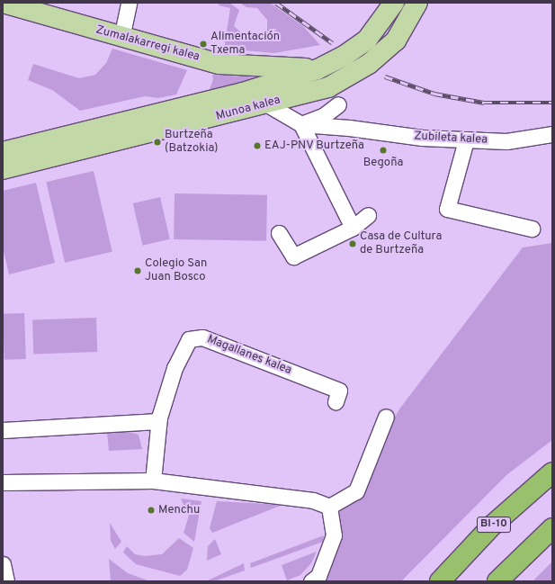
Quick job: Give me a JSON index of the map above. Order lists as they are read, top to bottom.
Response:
{
  "streets": {
    "highway": ["BI-10"],
    "main road": ["Zumalakarregi kalea", "Munoa kalea"],
    "street": ["Zubileta kalea", "Magallanes kalea"]
  },
  "crossings": [
    ["Zumalakarregi kalea", "Munoa kalea"]
  ],
  "places": [
    "Alimentación Txema",
    "Burtzeña (Batzokia)",
    "EAJ-PNV Burtzeña",
    "Begoña",
    "Casa de Cultura de Burtzeña",
    "Colegio San Juan Bosco",
    "Menchu"
  ]
}
